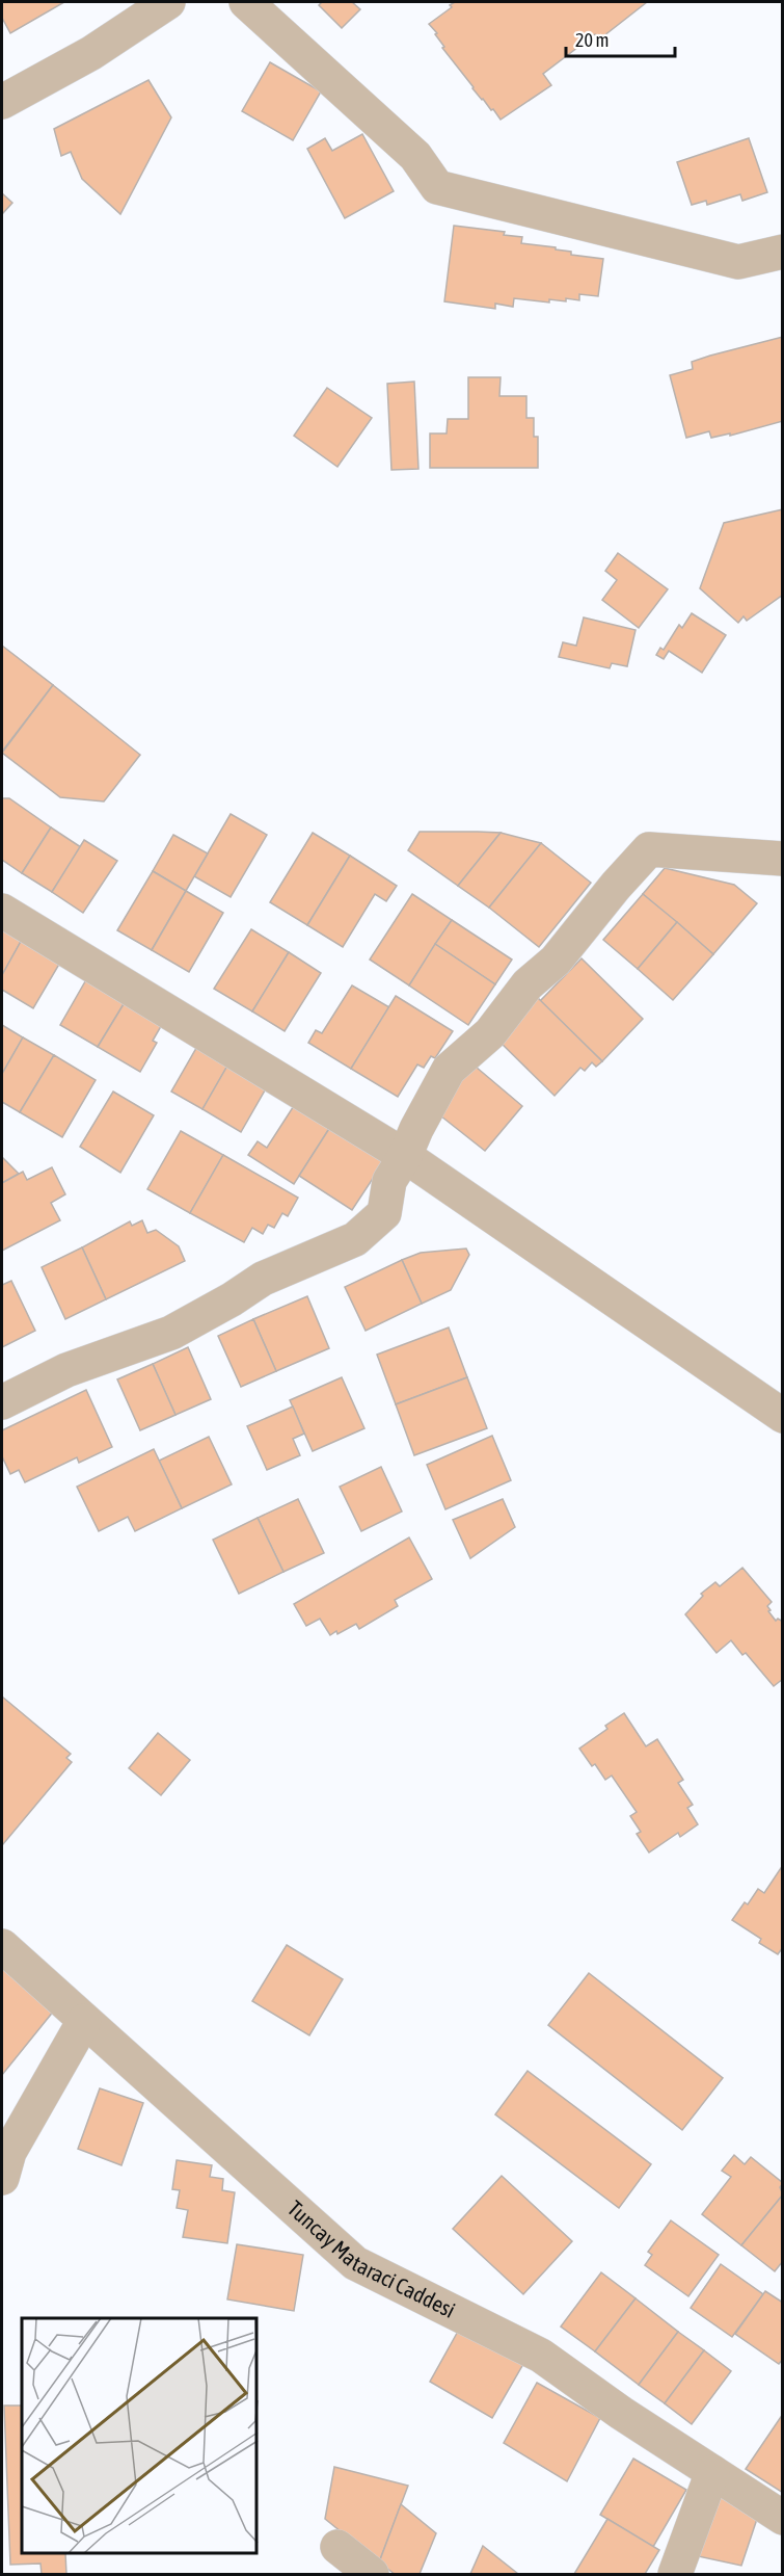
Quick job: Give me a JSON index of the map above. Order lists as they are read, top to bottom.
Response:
{
  "streets": {
    "street": ["Tuncay Mataraci Caddesi"]
  },
  "scale_bar": "20 m"
}
